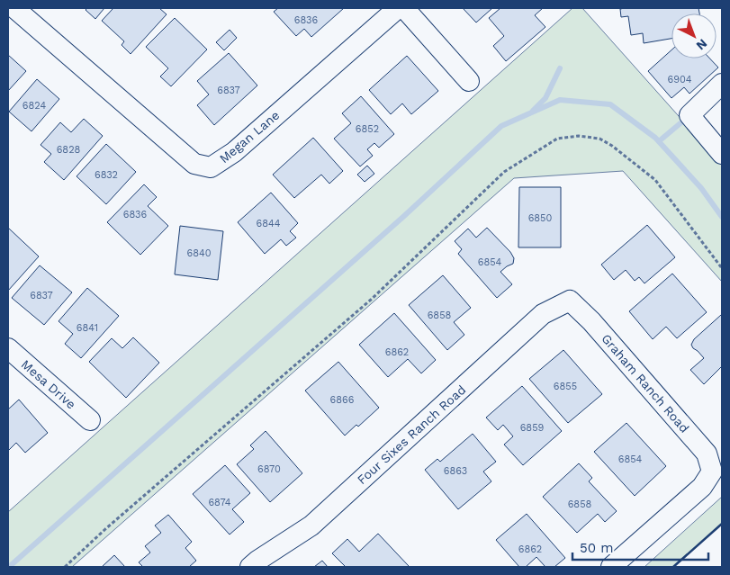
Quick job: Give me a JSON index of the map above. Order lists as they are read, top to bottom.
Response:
{
  "streets": {
    "street": [
      "Megan Lane",
      "Graham Ranch Road",
      "Mesa Drive",
      "Four Sixes Ranch Road"
    ]
  },
  "crossings": [
    ["Graham Ranch Road", "Four Sixes Ranch Road"]
  ],
  "house_numbers": [
    "6836",
    "6904",
    "6837",
    "6824",
    "6852",
    "6828",
    "6832",
    "6836",
    "6850",
    "6844",
    "6840",
    "6854",
    "6837",
    "6858",
    "6841",
    "6862",
    "6855",
    "6866",
    "6859",
    "6854",
    "6870",
    "6863",
    "6874",
    "6858",
    "6862"
  ],
  "scale_bar": "50 m",
  "north": "bottom right"
}
